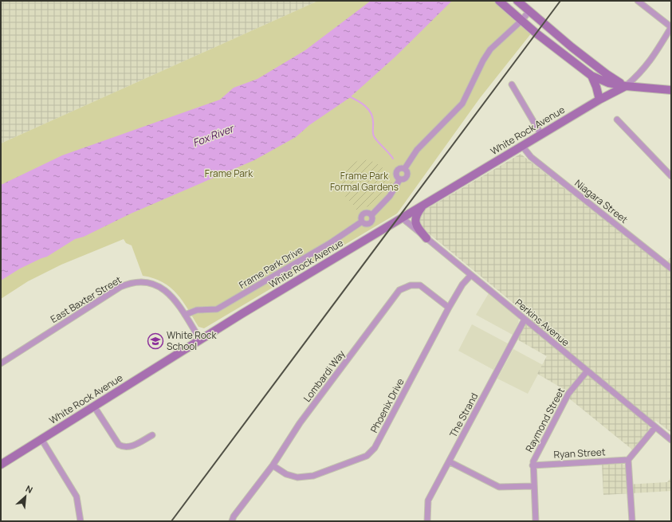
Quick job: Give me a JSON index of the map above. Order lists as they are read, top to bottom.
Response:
{
  "streets": {
    "street": [
      "White Rock Avenue",
      "Niagara Street",
      "Frame Park Drive",
      "East Baxter Street",
      "Perkins Avenue",
      "Lombardi Way",
      "Phoenix Drive",
      "The Strand",
      "Raymond Street",
      "Ryan Street"
    ]
  },
  "crossings": [
    ["White Rock Avenue", "Niagara Street"],
    ["White Rock Avenue", "East Baxter Street"],
    ["White Rock Avenue", "Perkins Avenue"],
    ["Frame Park Drive", "East Baxter Street"],
    ["Perkins Avenue", "Phoenix Drive"],
    ["Perkins Avenue", "The Strand"],
    ["Perkins Avenue", "Raymond Street"],
    ["Lombardi Way", "Phoenix Drive"],
    ["Raymond Street", "Ryan Street"]
  ],
  "water": ["Fox River"],
  "parks": ["Frame Park", "Frame Park Formal Gardens"],
  "places": {
    "school or university": ["White Rock School"]
  },
  "north": "top right"
}
